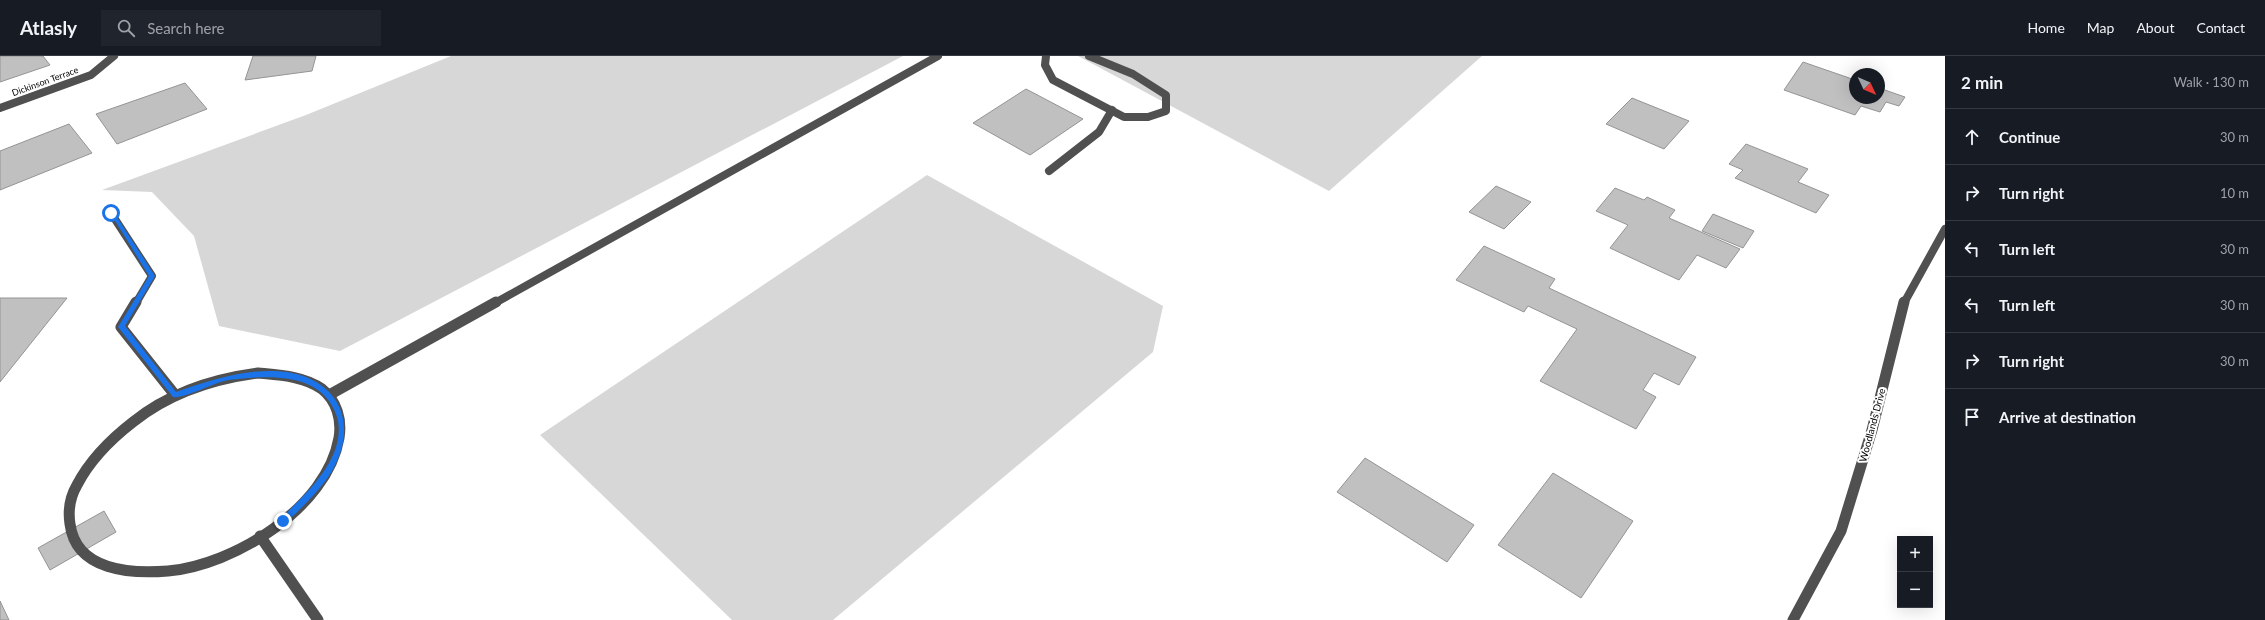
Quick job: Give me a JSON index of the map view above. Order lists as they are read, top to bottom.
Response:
{
  "streets": {
    "street": ["Dickinson Terrace", "Woodlands Drive"]
  },
  "north": "bottom right",
  "page": {
    "header": "Atlasly",
    "search": "Search here",
    "nav": [
      "Home",
      "Map",
      "About",
      "Contact"
    ],
    "heading": ["2 min", "Walk · 130 m"],
    "list": [
      ["Continue", "30 m"],
      ["Turn right", "10 m"],
      ["Turn left", "30 m"],
      ["Turn left", "30 m"],
      ["Turn right", "30 m"],
      "Arrive at destination"
    ],
    "map_buttons": ["+", "−"]
  }
}
